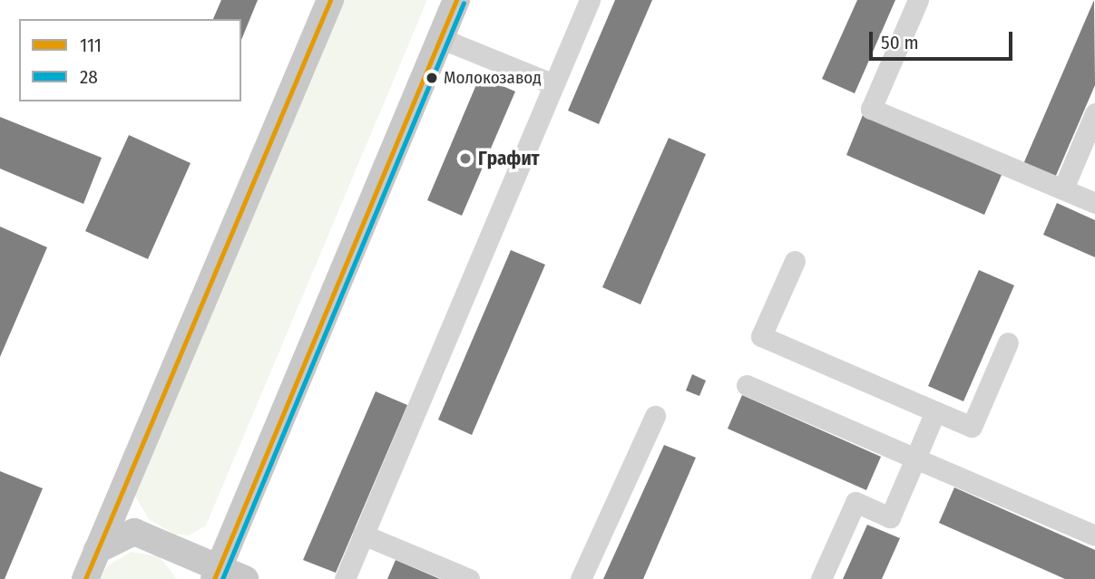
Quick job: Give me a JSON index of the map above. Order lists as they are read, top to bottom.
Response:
{
  "places": ["Молокозавод", "Графит"],
  "lines": ["transit line 111", "transit line 28"],
  "legend": ["111", "28"],
  "scale_bar": "50 m"
}
